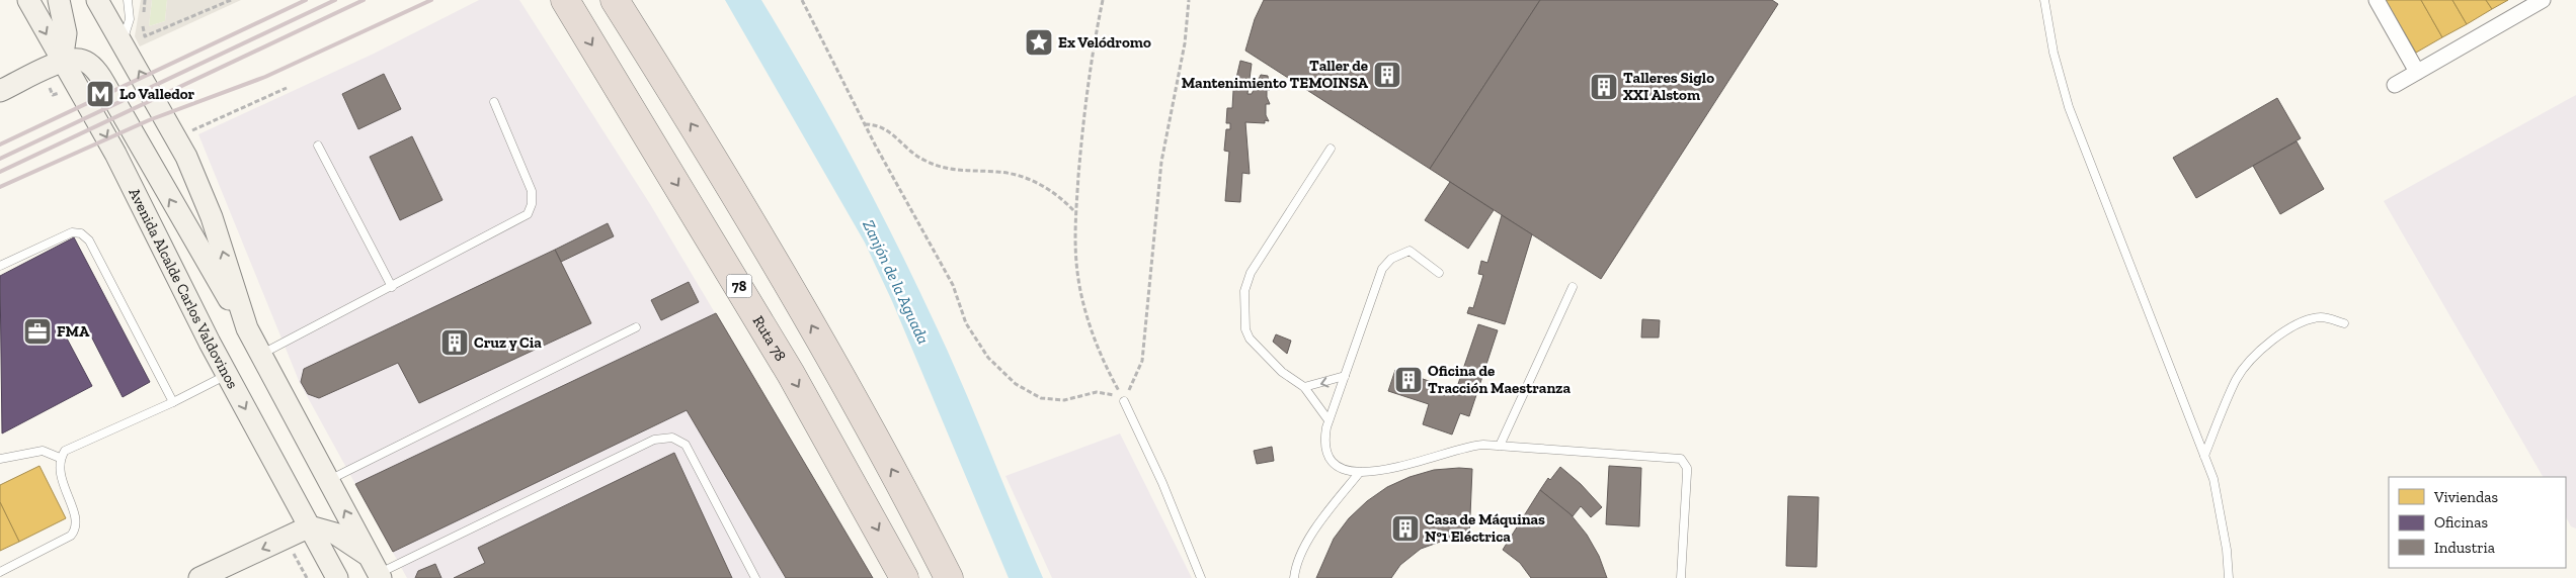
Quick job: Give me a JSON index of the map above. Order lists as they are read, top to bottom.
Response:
{
  "streets": {
    "highway": ["78", "Ruta 78"],
    "main road": ["Avenida Alcalde Carlos Valdovinos"]
  },
  "water": ["Zanjón de la Aguada"],
  "places": {
    "place": ["Ex Velódromo"],
    "building": [
      "Taller de Mantenimiento TEMOINSA",
      "Talleres Siglo XXI Alstom",
      "Cruz y Cia",
      "Oficina de Tracción Maestranza",
      "Casa de Máquinas N°1 Eléctrica"
    ],
    "metro station": ["Lo Valledor"],
    "office": ["FMA"]
  },
  "legend": ["Viviendas", "Oficinas", "Industria"]
}
